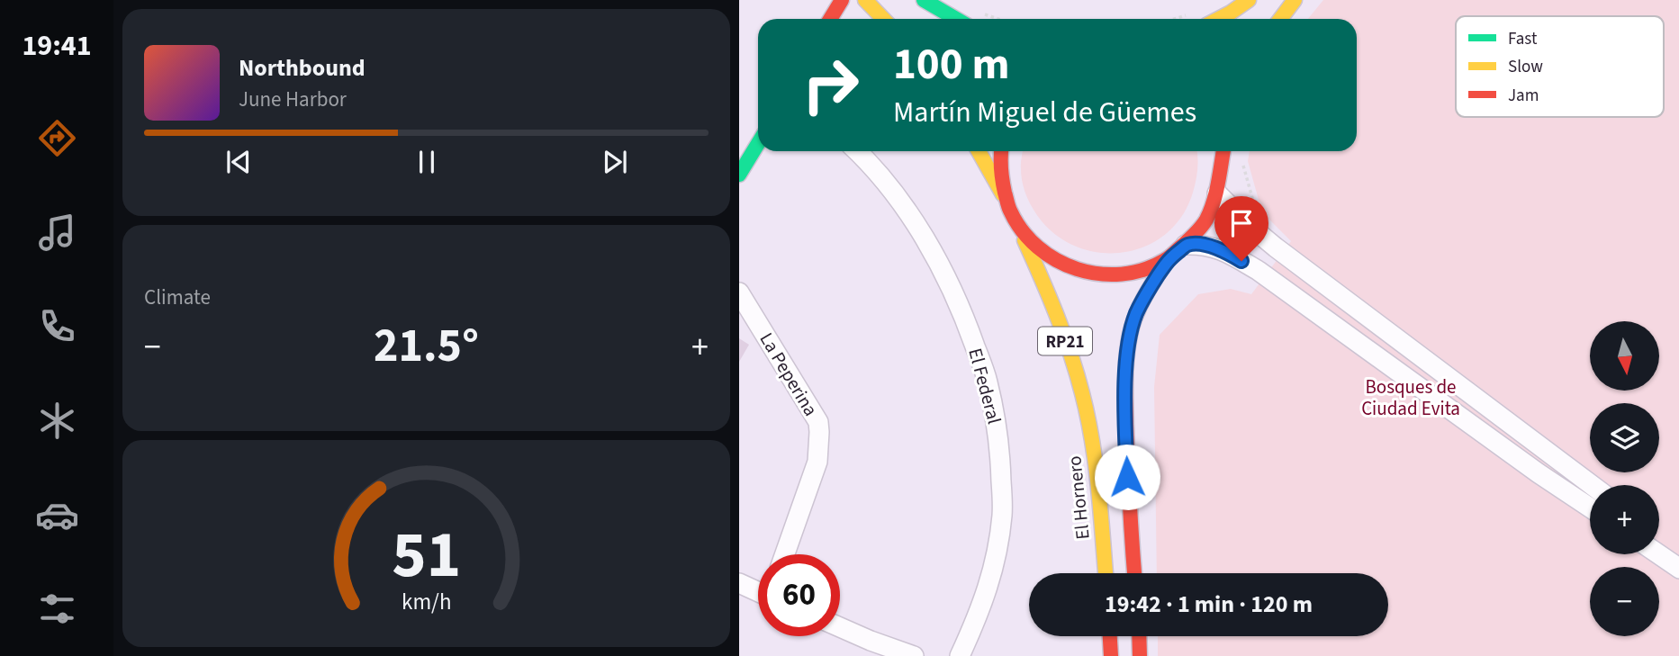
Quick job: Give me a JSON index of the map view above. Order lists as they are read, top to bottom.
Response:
{
  "streets": {
    "main road": ["RP21", "El Hornero"],
    "street": ["La Peperina", "El Federal"]
  },
  "crossings": [
    ["RP21", "El Hornero"]
  ],
  "parks": ["Bosques de Ciudad Evita"],
  "legend": ["Fast", "Slow", "Jam"],
  "north": "bottom",
  "page": {
    "tabs": "19:41",
    "turn": ["100 m", "Martín Miguel de Güemes"],
    "song": ["Northbound", "June Harbor"],
    "tile": "Climate",
    "heat": ["−", "21.5°", "+"],
    "map_buttons": ["+", "−"],
    "limit": "60",
    "trip": "19:42 · 1 min · 120 m",
    "gauge": ["51", "km/h"]
  }
}
